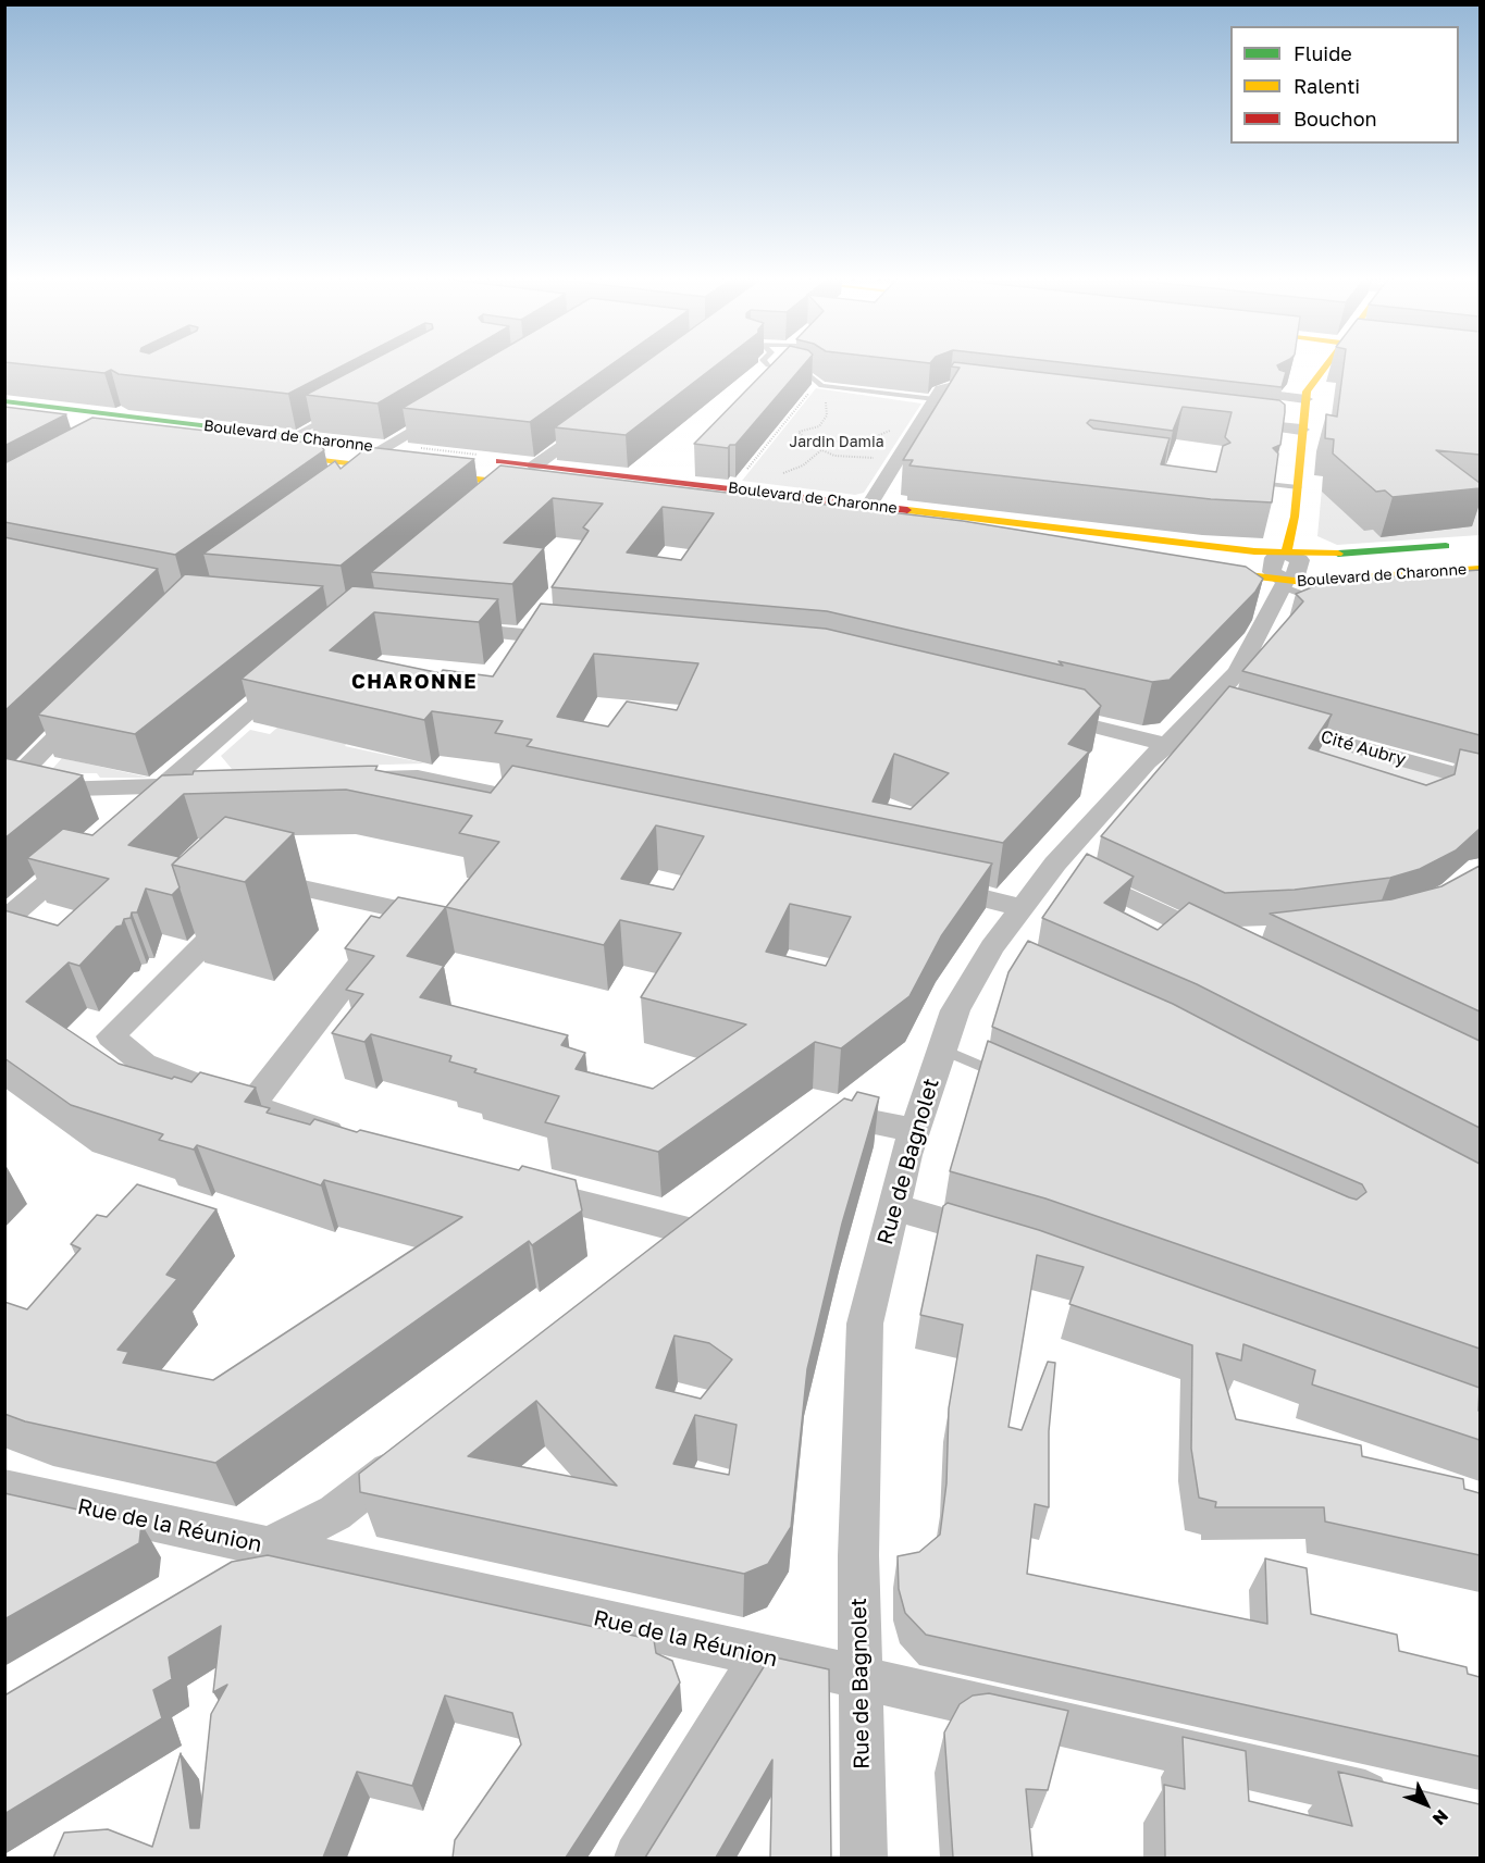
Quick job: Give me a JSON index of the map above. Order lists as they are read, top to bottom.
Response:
{
  "streets": {
    "main road": ["Boulevard de Charonne"],
    "street": ["Cité Aubry", "Rue de Bagnolet", "Rue de la Réunion"]
  },
  "crossings": [
    ["Boulevard de Charonne", "Rue de Bagnolet"],
    ["Rue de Bagnolet", "Rue de la Réunion"]
  ],
  "districts": ["CHARONNE"],
  "parks": ["Jardin Damia"],
  "legend": ["Fluide", "Ralenti", "Bouchon"],
  "north": "bottom right"
}
